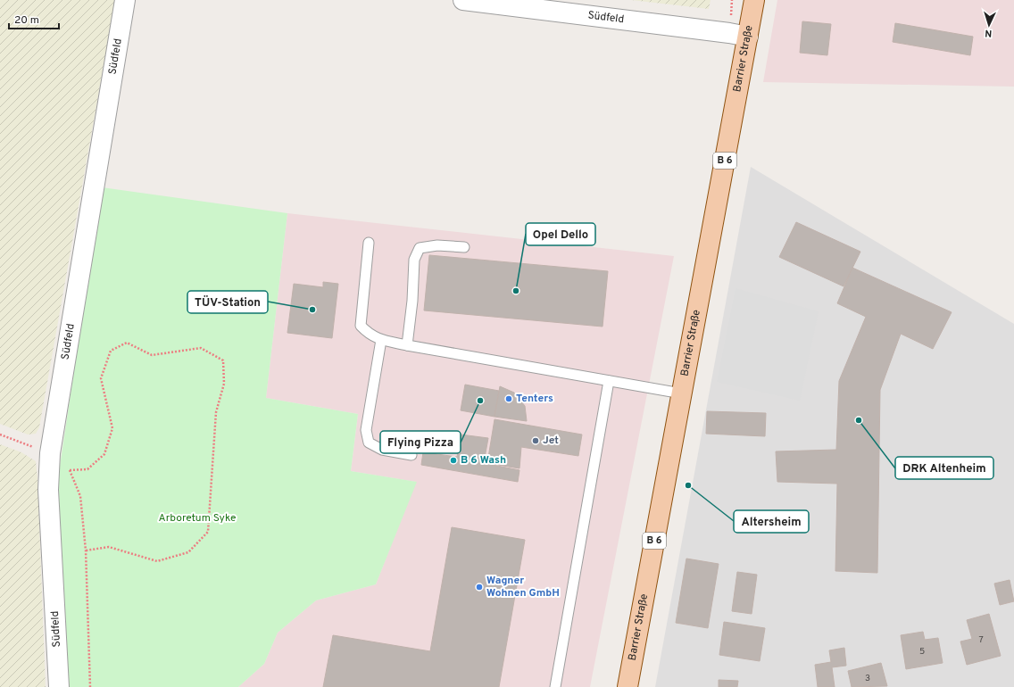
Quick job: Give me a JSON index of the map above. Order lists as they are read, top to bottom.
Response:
{
  "streets": {
    "main road": ["Barrier Straße", "B 6"],
    "street": ["Südfeld"]
  },
  "crossings": [
    ["Südfeld", "Barrier Straße"]
  ],
  "parks": ["Arboretum Syke"],
  "places": [
    "Opel Dello",
    "TÜV-Station",
    "Tenters",
    "Flying Pizza",
    "DRK Altenheim",
    "Jet",
    "B 6 Wash",
    "Altersheim",
    "Wagner Wohnen GmbH"
  ],
  "house_numbers": ["7", "5", "3"],
  "scale_bar": "20 m",
  "north": "bottom"
}
